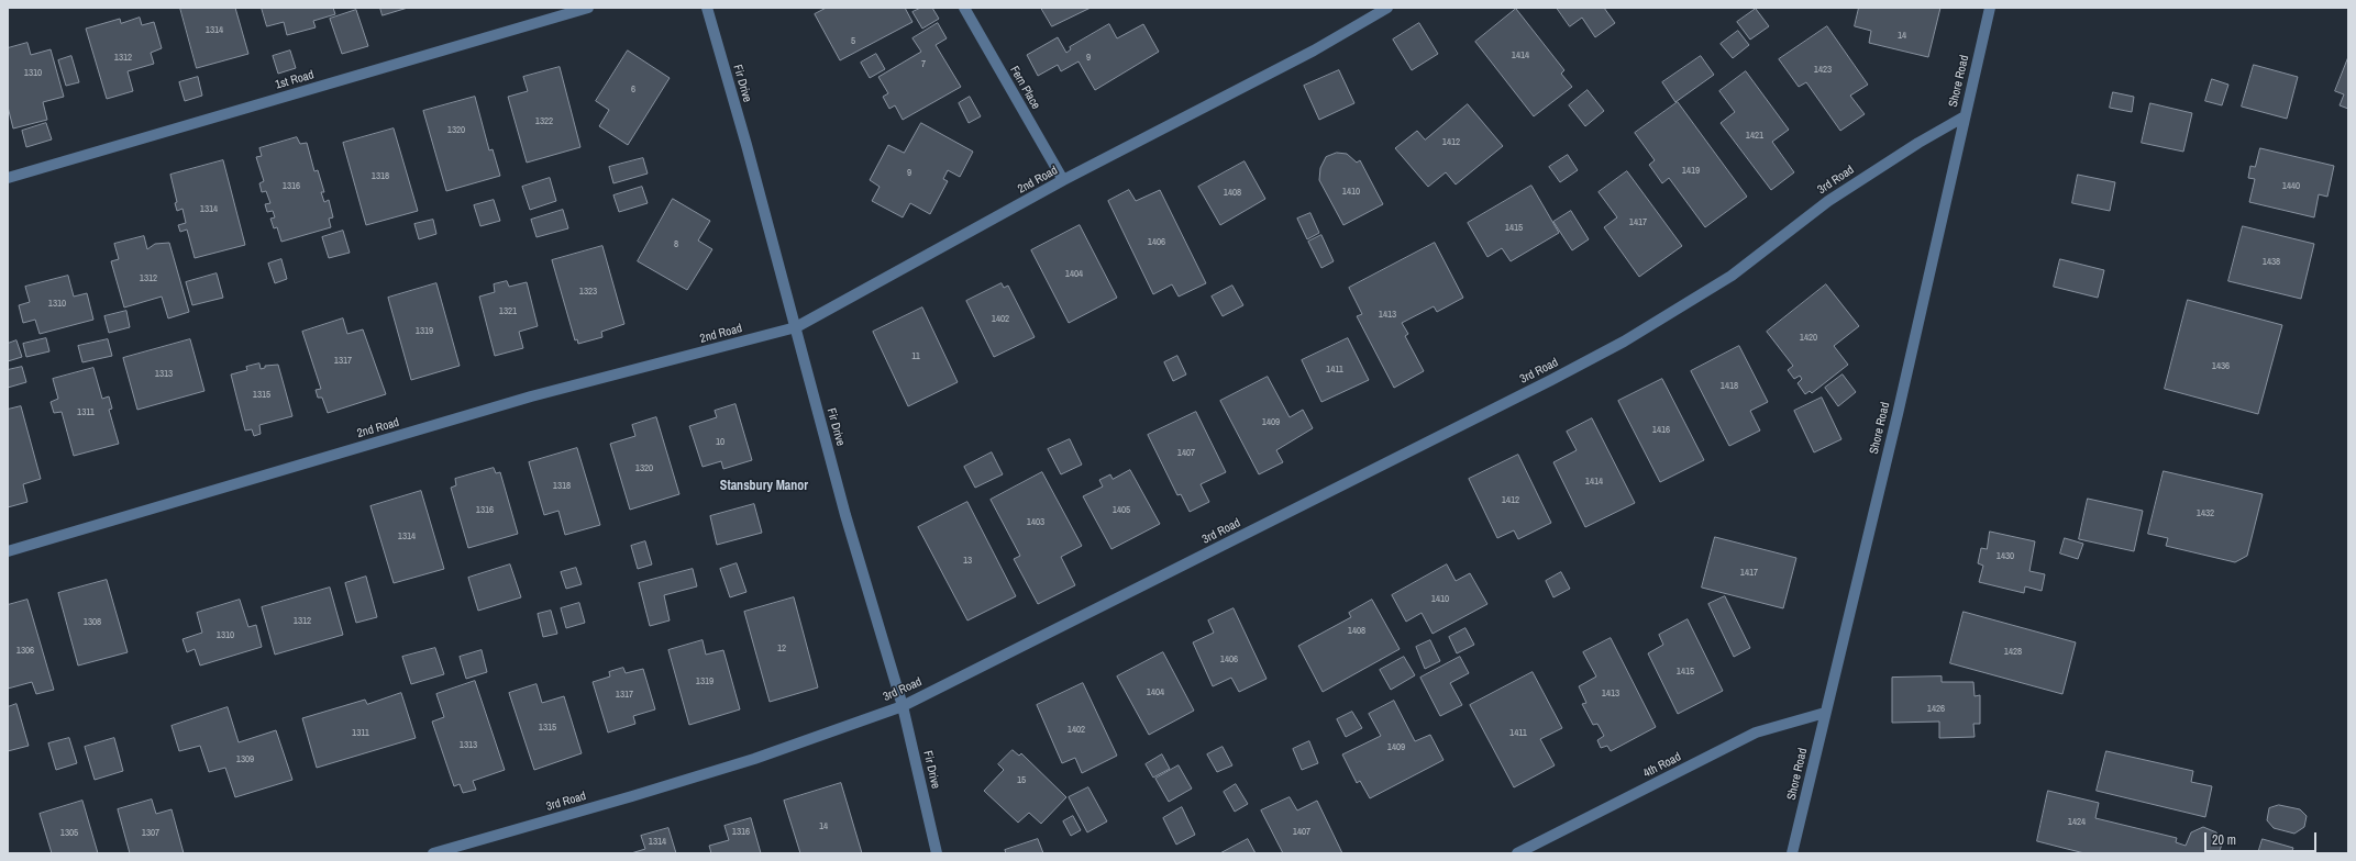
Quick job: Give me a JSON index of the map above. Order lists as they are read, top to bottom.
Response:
{
  "streets": {
    "street": [
      "1st Road",
      "Shore Road",
      "Fir Drive",
      "Fern Place",
      "2nd Road",
      "3rd Road",
      "4th Road"
    ]
  },
  "crossings": [
    ["Shore Road", "3rd Road"],
    ["Shore Road", "4th Road"],
    ["Fir Drive", "2nd Road"],
    ["Fir Drive", "3rd Road"],
    ["Fern Place", "2nd Road"]
  ],
  "districts": ["Stansbury Manor"],
  "house_numbers": [
    "1314",
    "14",
    "5",
    "1414",
    "1312",
    "9",
    "7",
    "1423",
    "1310",
    "6",
    "1322",
    "1320",
    "1421",
    "1412",
    "1419",
    "9",
    "1318",
    "1316",
    "1440",
    "1410",
    "1408",
    "1314",
    "1417",
    "1415",
    "1406",
    "8",
    "1438",
    "1404",
    "1312",
    "1323",
    "1310",
    "1321",
    "1413",
    "1402",
    "1319",
    "1420",
    "11",
    "1317",
    "1436",
    "1411",
    "1313",
    "1418",
    "1315",
    "1311",
    "1409",
    "1416",
    "10",
    "1407",
    "1320",
    "1414",
    "1318",
    "1412",
    "1316",
    "1405",
    "1432",
    "1403",
    "1314",
    "1430",
    "13",
    "1417",
    "1410",
    "1312",
    "1308",
    "1408",
    "1310",
    "12",
    "1306",
    "1428",
    "1406",
    "1415",
    "1319",
    "1404",
    "1413",
    "1317",
    "1426",
    "1315",
    "1402",
    "1311",
    "1411",
    "1313",
    "1409",
    "1309",
    "15",
    "1424",
    "14",
    "1316",
    "1407",
    "1305",
    "1307",
    "1314"
  ],
  "scale_bar": "20 m"
}
